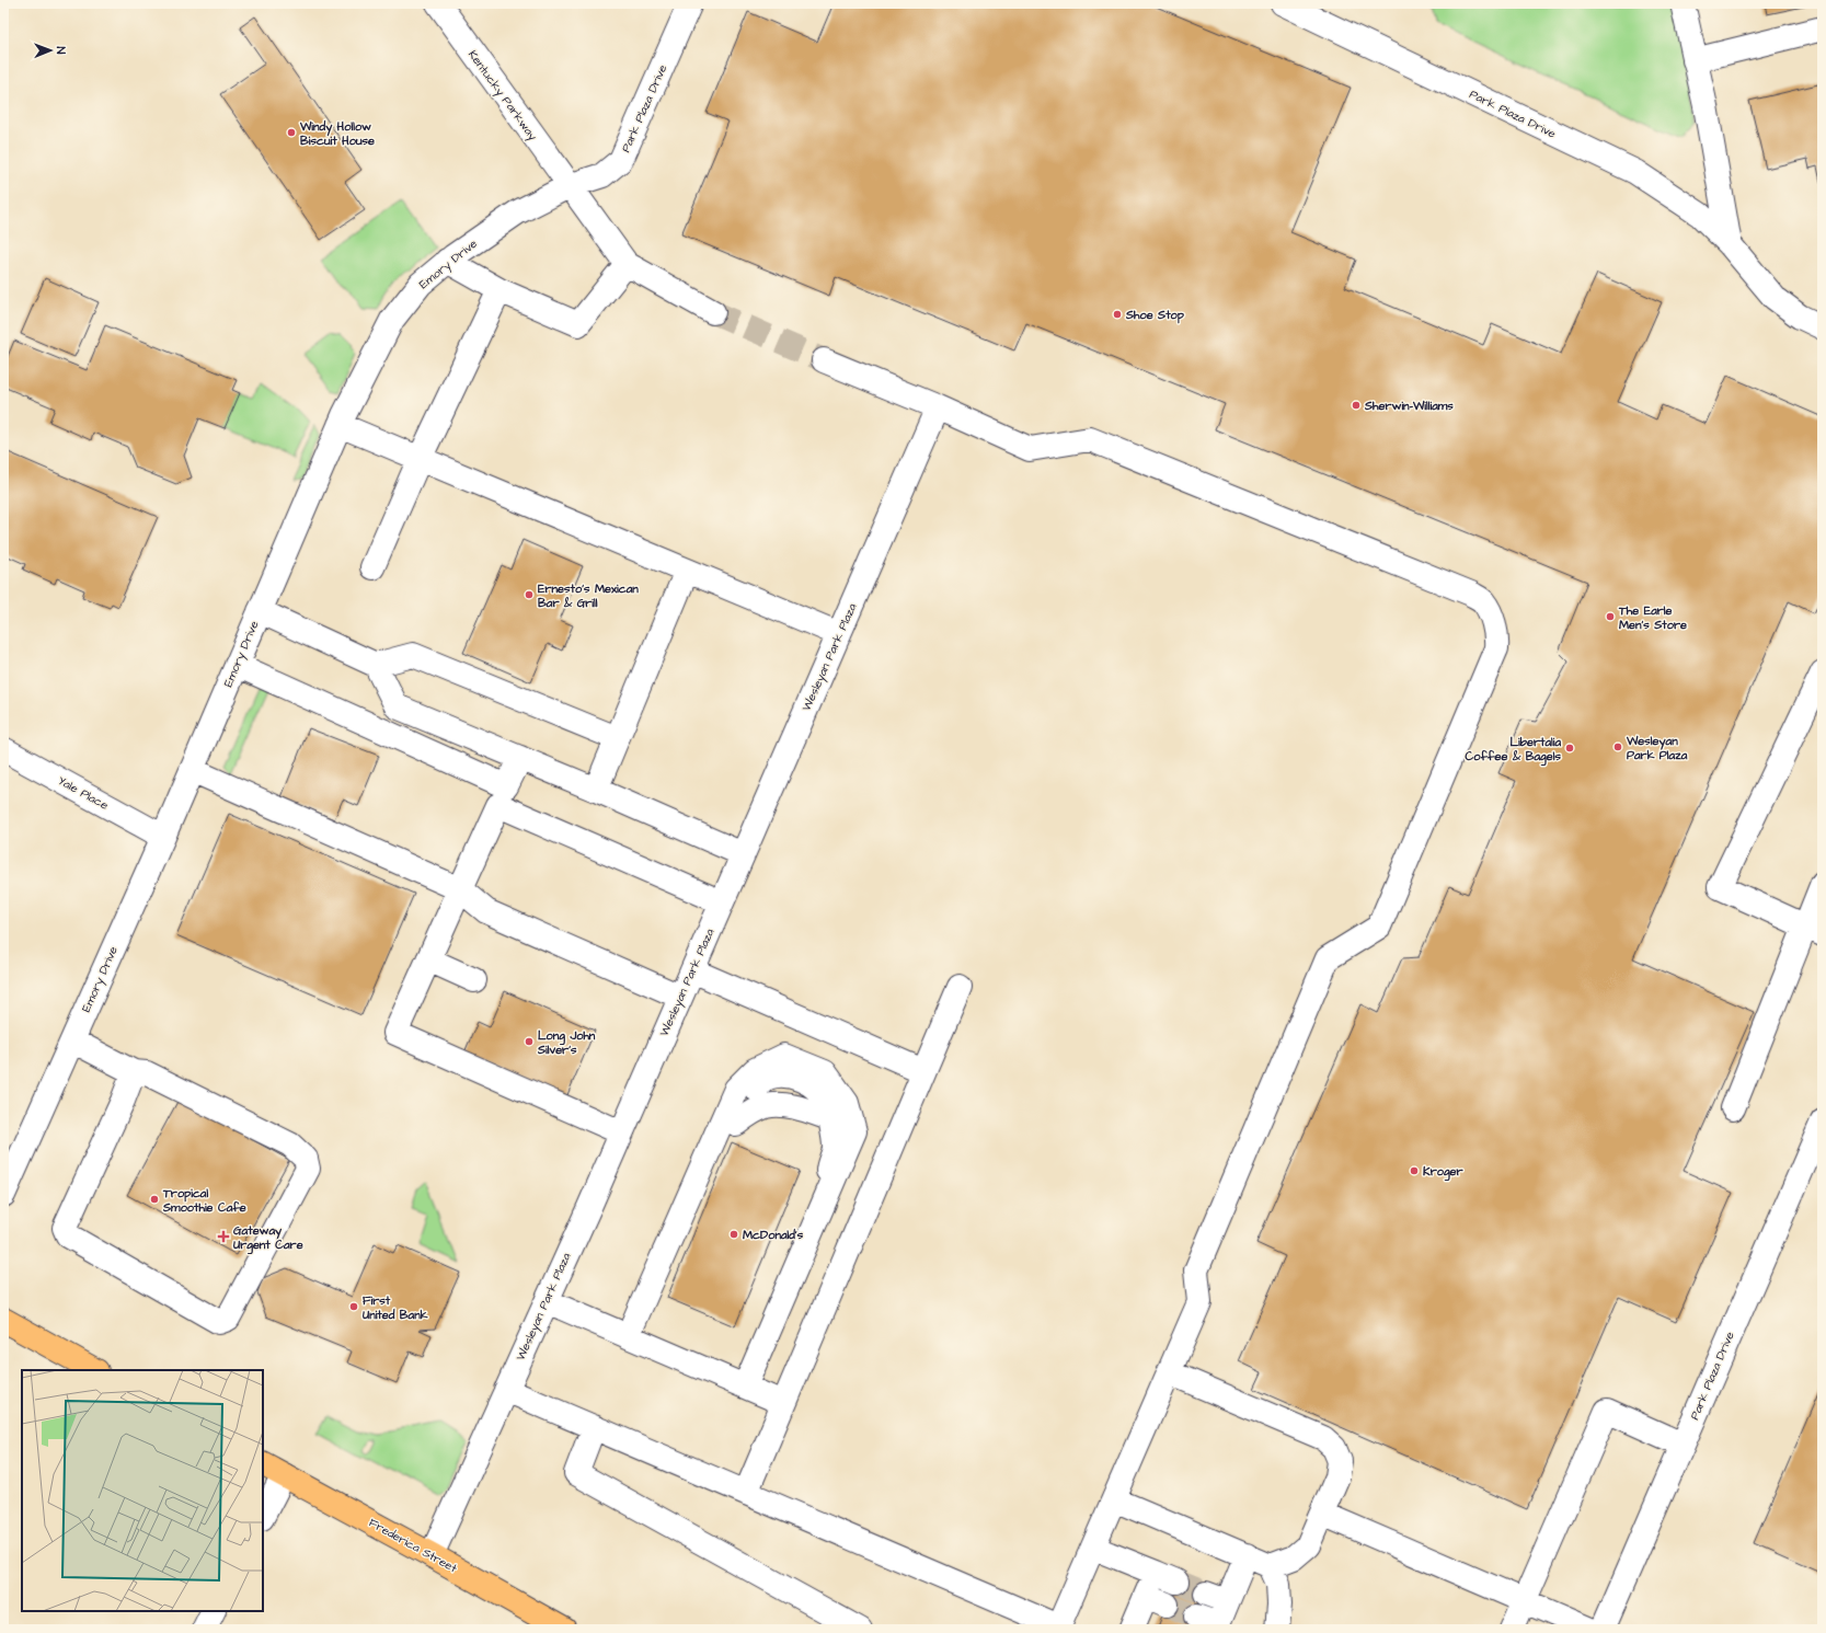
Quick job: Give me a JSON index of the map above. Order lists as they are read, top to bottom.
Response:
{
  "streets": {
    "main road": ["Frederica Street"],
    "street": [
      "Kentucky Parkway",
      "Park Plaza Drive",
      "Emory Drive",
      "Wesleyan Park Plaza",
      "Yale Place"
    ]
  },
  "crossings": [
    ["Kentucky Parkway", "Park Plaza Drive"],
    ["Kentucky Parkway", "Emory Drive"],
    ["Park Plaza Drive", "Emory Drive"],
    ["Emory Drive", "Yale Place"],
    ["Wesleyan Park Plaza", "Frederica Street"]
  ],
  "places": {
    "other": [
      "Windy Hollow Biscuit House",
      "Shoe Stop",
      "Sherwin-Williams",
      "Ernesto's Mexican Bar & Grill",
      "The Earle Men's Store",
      "Wesleyan Park Plaza",
      "Libertalia Coffee & Bagels",
      "Long John Silver's",
      "Kroger",
      "Tropical Smoothie Cafe",
      "McDonald's",
      "First United Bank"
    ],
    "health": ["Gateway Urgent Care"]
  },
  "north": "right"
}
